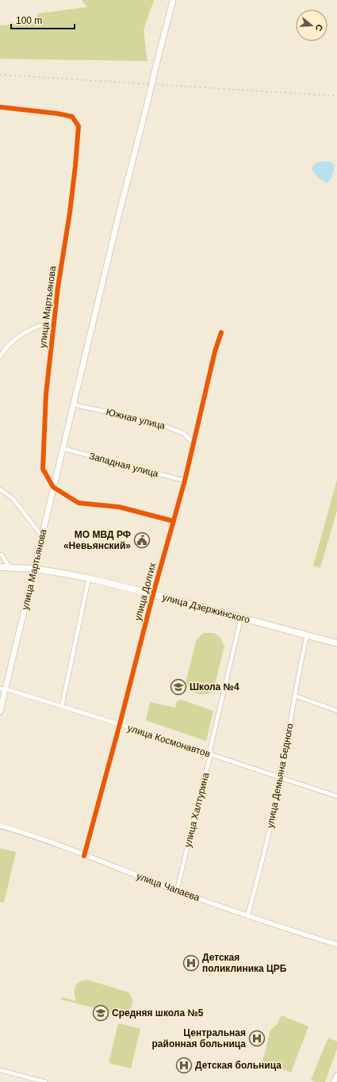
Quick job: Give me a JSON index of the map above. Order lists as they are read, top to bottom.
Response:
{
  "streets": {
    "main road": ["улица Мартьянова", "улица Дзержинского"],
    "street": [
      "Южная улица",
      "Западная улица",
      "улица Долгих",
      "улица Космонавтов",
      "улица Демьяна Бедного",
      "улица Халтурина",
      "улица Чапаева"
    ]
  },
  "crossings": [
    ["улица Мартьянова", "улица Дзержинского"],
    ["улица Мартьянова", "улица Космонавтов"],
    ["Южная улица", "улица Долгих"],
    ["Западная улица", "улица Долгих"],
    ["улица Долгих", "улица Дзержинского"],
    ["улица Долгих", "улица Космонавтов"],
    ["улица Долгих", "улица Чапаева"],
    ["улица Дзержинского", "улица Демьяна Бедного"],
    ["улица Дзержинского", "улица Халтурина"],
    ["улица Космонавтов", "улица Демьяна Бедного"],
    ["улица Космонавтов", "улица Халтурина"],
    ["улица Демьяна Бедного", "улица Чапаева"],
    ["улица Халтурина", "улица Чапаева"]
  ],
  "places": {
    "public building": ["МО МВД РФ «Невьянский»"],
    "school or university": ["Школа №4", "Средняя школа №5"],
    "hospital": ["Детская поликлиника ЦРБ", "Центральная районная больница", "Детская больница"]
  },
  "scale_bar": "100 m",
  "north": "right"
}
